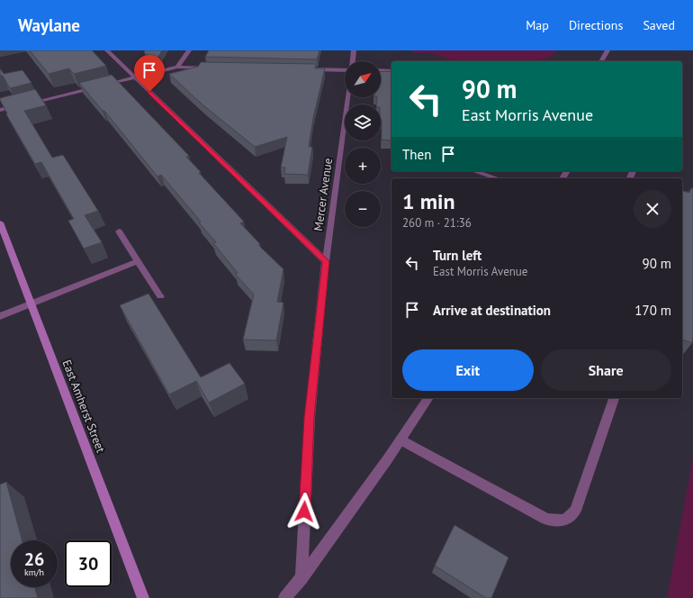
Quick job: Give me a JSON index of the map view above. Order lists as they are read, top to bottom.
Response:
{
  "streets": {
    "street": ["Mercer Avenue", "East Amherst Street"]
  },
  "north": "top right",
  "page": {
    "header": "Waylane",
    "nav": ["Map", "Directions", "Saved"],
    "map_buttons": ["+", "−"],
    "turn": ["90 m", "East Morris Avenue"],
    "then": "Then",
    "heading": ["1 min", "260 m · 21:36"],
    "list": [
      {
        "name": "Turn left",
        "note": "East Morris Avenue",
        "value": "90 m"
      },
      {
        "name": "Arrive at destination",
        "value": "170 m"
      }
    ],
    "buttons": ["Exit", "Share"],
    "speed": "26 km/h",
    "limit": "30"
  }
}
